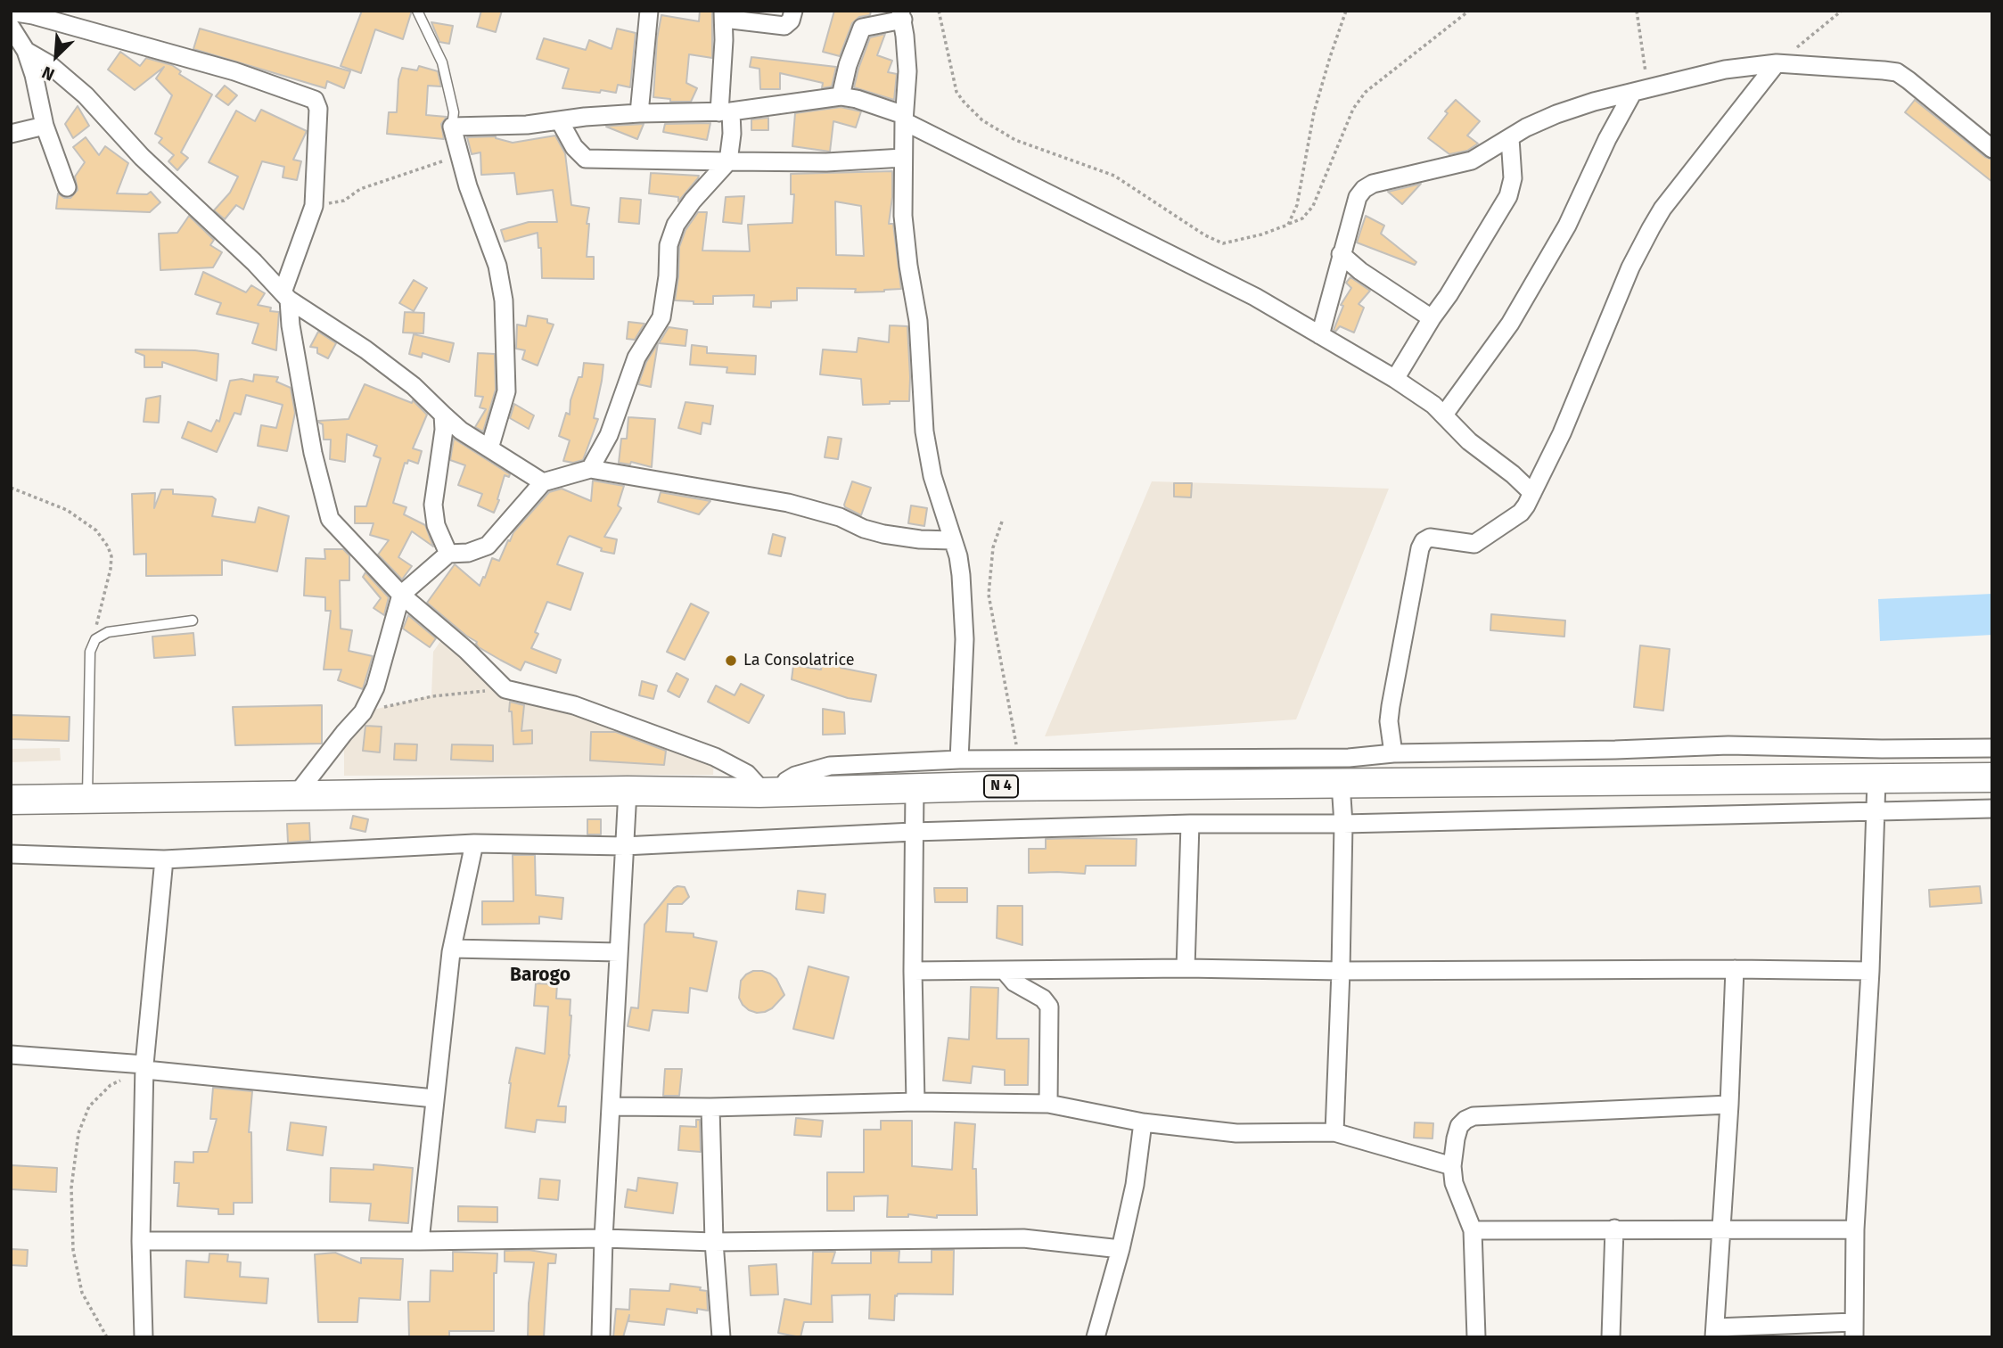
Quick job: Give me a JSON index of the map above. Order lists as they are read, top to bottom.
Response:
{
  "streets": {
    "highway": ["N 4"]
  },
  "districts": ["Barogo"],
  "places": ["La Consolatrice"],
  "north": "bottom left"
}
